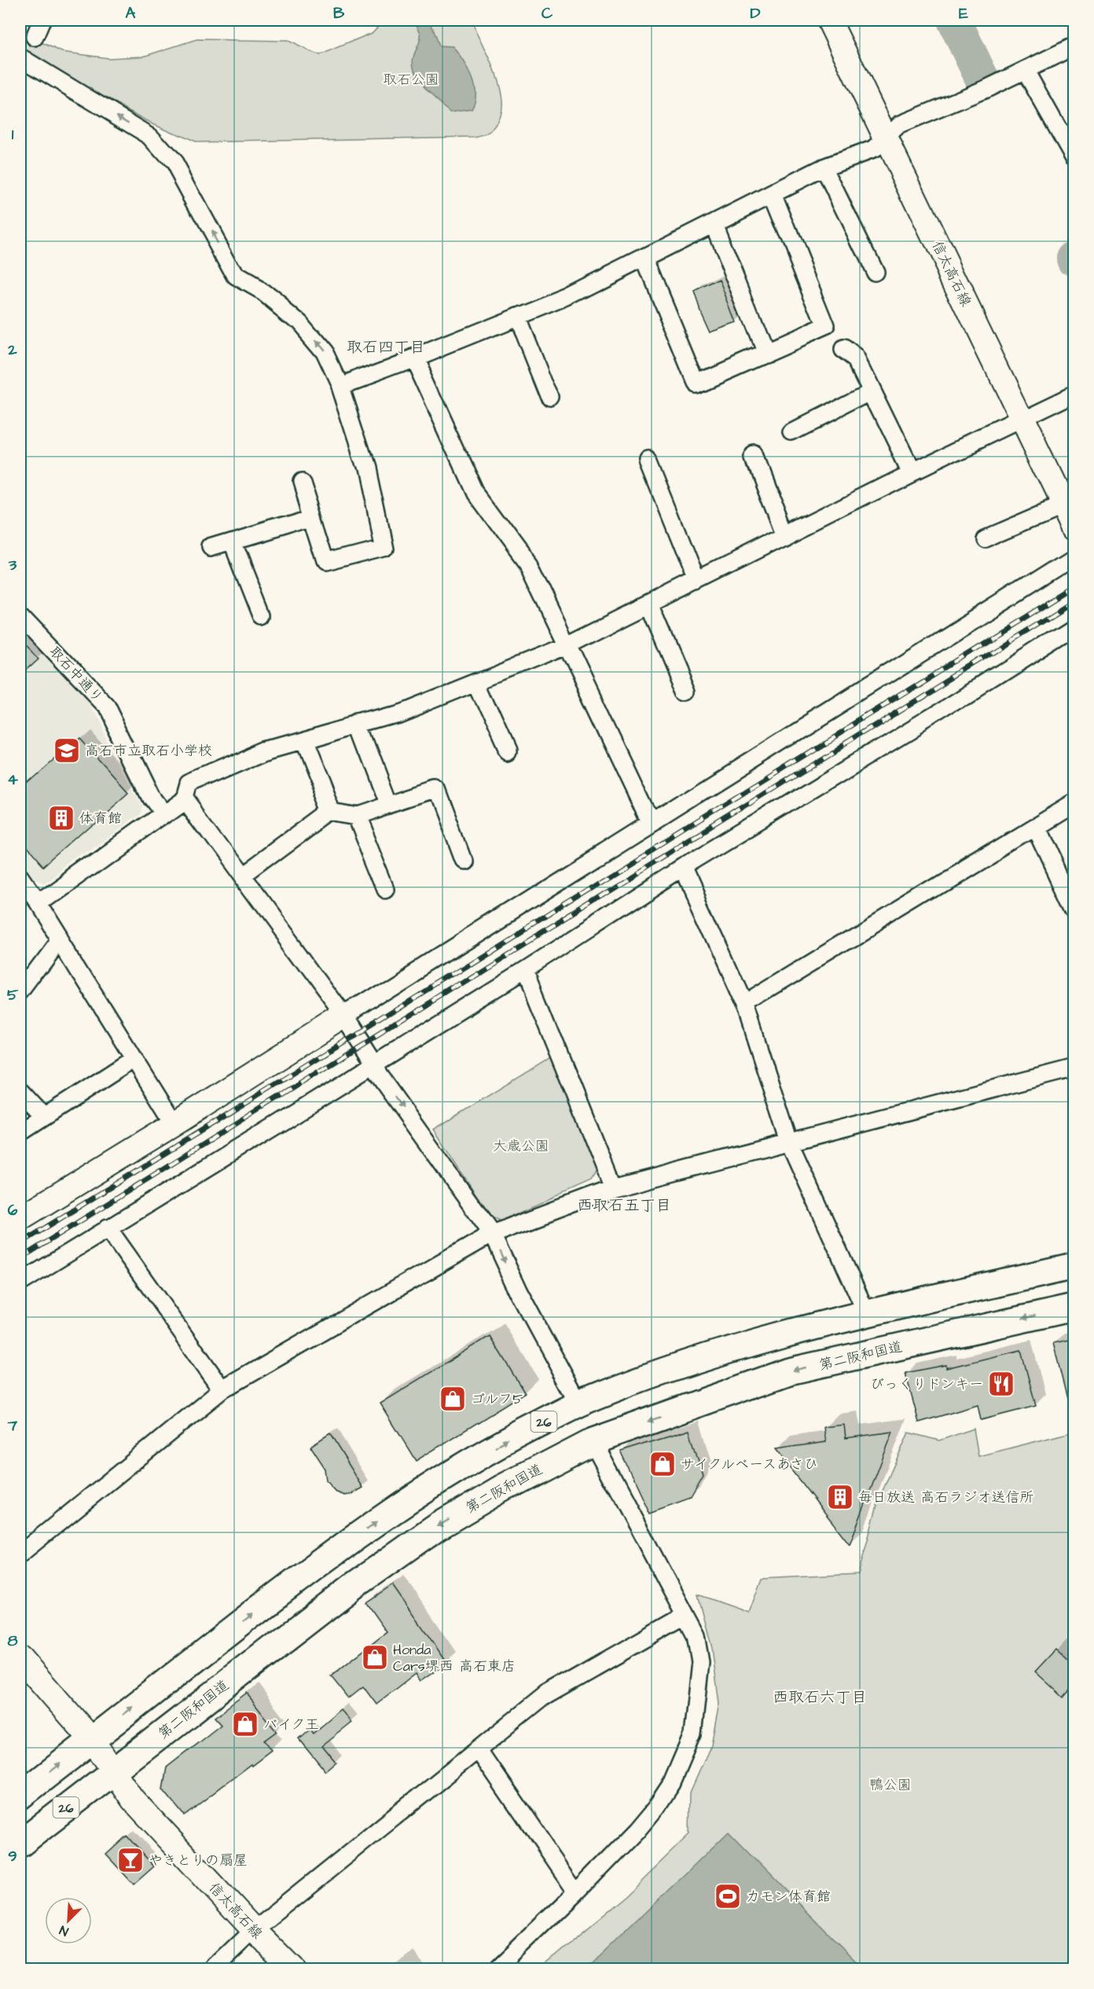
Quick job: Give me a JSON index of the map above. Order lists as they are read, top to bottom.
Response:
{
  "streets": {
    "highway": ["第二阪和国道", "26"],
    "main road": ["信太高石線"],
    "street": ["取石中通り"]
  },
  "crossings": [
    ["信太高石線", "第二阪和国道"],
    ["信太高石線", "26"]
  ],
  "districts": ["取石四丁目", "西取石五丁目", "西取石六丁目"],
  "parks": ["取石公園", "大歳公園", "鴨公園"],
  "places": {
    "school or university": ["高石市立取石小学校"],
    "building": ["体育館", "毎日放送 高石ラジオ送信所"],
    "restaurant": ["びっくりドンキー"],
    "shop": [
      "ゴルフ5",
      "サイクルベースあさひ",
      "Honda Cars堺西 高石東店",
      "バイク王"
    ],
    "bar": ["やきとりの扇屋"],
    "sports": ["カモン体育館"]
  },
  "north": "bottom left",
  "grid": {
    "columns": [
      "A",
      "B",
      "C",
      "D",
      "E"
    ],
    "rows": [
      "1",
      "2",
      "3",
      "4",
      "5",
      "6",
      "7",
      "8",
      "9"
    ]
  }
}
